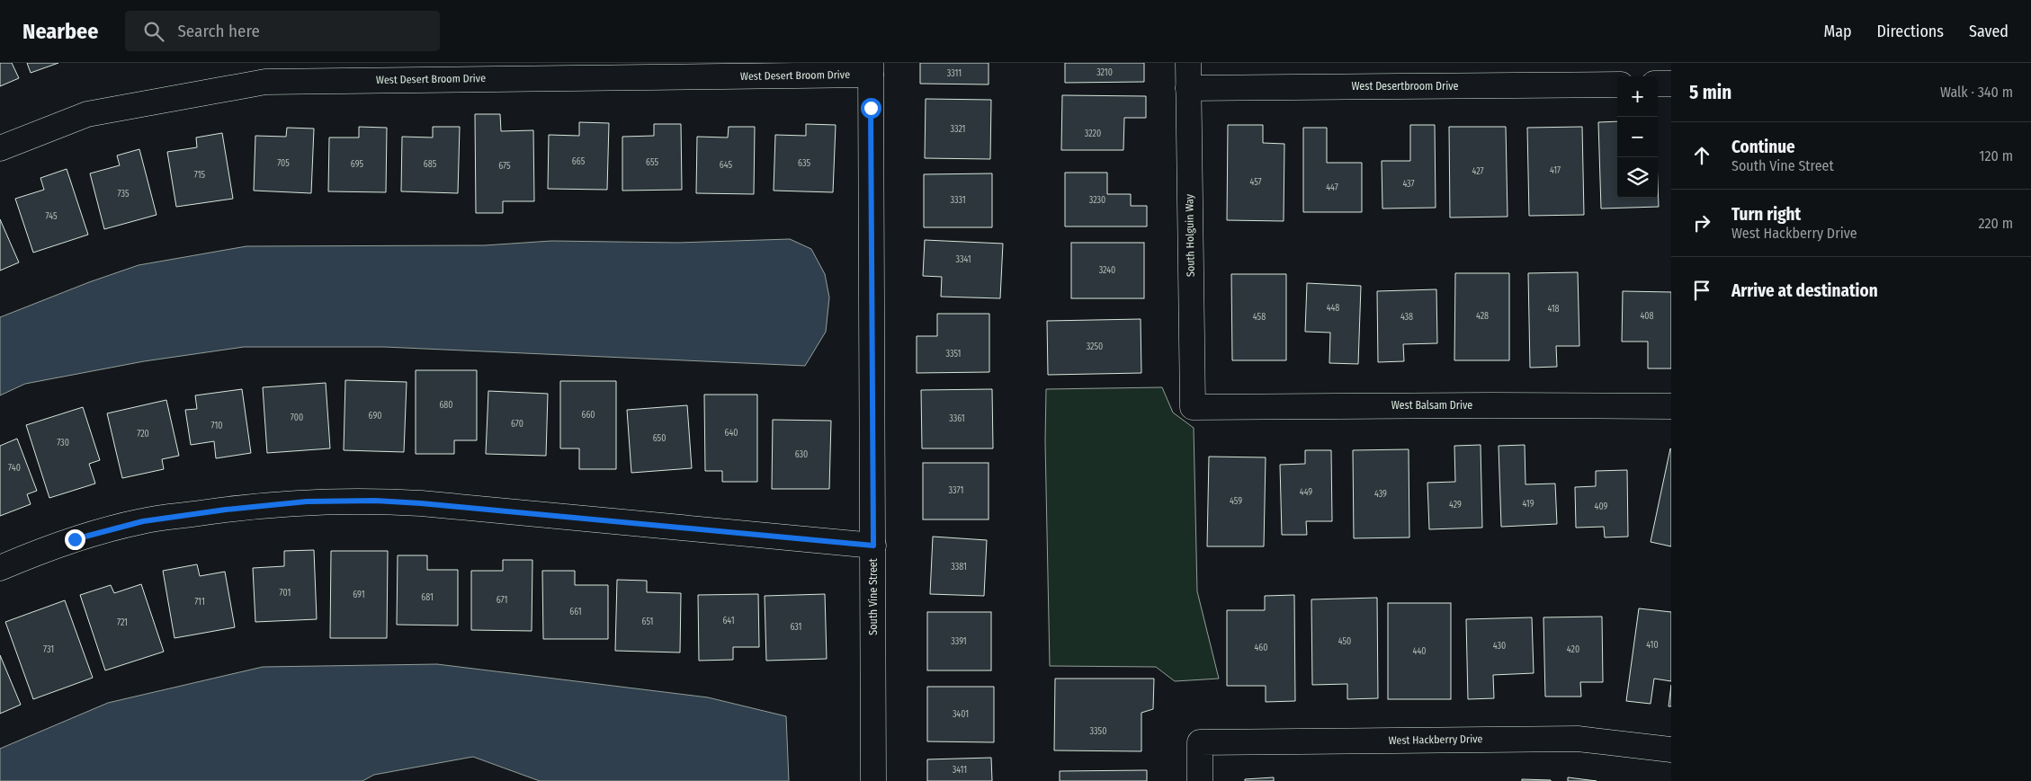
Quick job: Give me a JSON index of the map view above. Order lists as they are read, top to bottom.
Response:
{
  "streets": {
    "street": [
      "West Desert Broom Drive",
      "West Desertbroom Drive",
      "South Holguin Way",
      "West Balsam Drive",
      "South Vine Street",
      "West Hackberry Drive"
    ]
  },
  "crossings": [
    ["West Desert Broom Drive", "South Vine Street"],
    ["West Desertbroom Drive", "South Holguin Way"],
    ["South Holguin Way", "West Balsam Drive"]
  ],
  "house_numbers": [
    "3210",
    "3311",
    "3321",
    "3220",
    "665",
    "655",
    "705",
    "635",
    "695",
    "685",
    "645",
    "675",
    "417",
    "427",
    "715",
    "457",
    "437",
    "447",
    "735",
    "3331",
    "3230",
    "745",
    "3341",
    "3240",
    "448",
    "418",
    "428",
    "408",
    "458",
    "438",
    "3250",
    "3351",
    "680",
    "660",
    "690",
    "700",
    "3361",
    "670",
    "710",
    "640",
    "720",
    "650",
    "730",
    "630",
    "740",
    "3371",
    "449",
    "439",
    "459",
    "419",
    "429",
    "409",
    "3381",
    "701",
    "691",
    "681",
    "671",
    "711",
    "661",
    "641",
    "651",
    "721",
    "631",
    "3391",
    "450",
    "410",
    "430",
    "460",
    "731",
    "420",
    "440",
    "3401",
    "3350",
    "3411"
  ],
  "page": {
    "header": "Nearbee",
    "search": "Search here",
    "nav": ["Map", "Directions", "Saved"],
    "heading": ["5 min", "Walk · 340 m"],
    "map_buttons": ["+", "−"],
    "list": [
      ["Continue", "South Vine Street", "120 m"],
      ["Turn right", "West Hackberry Drive", "220 m"],
      "Arrive at destination"
    ]
  }
}
